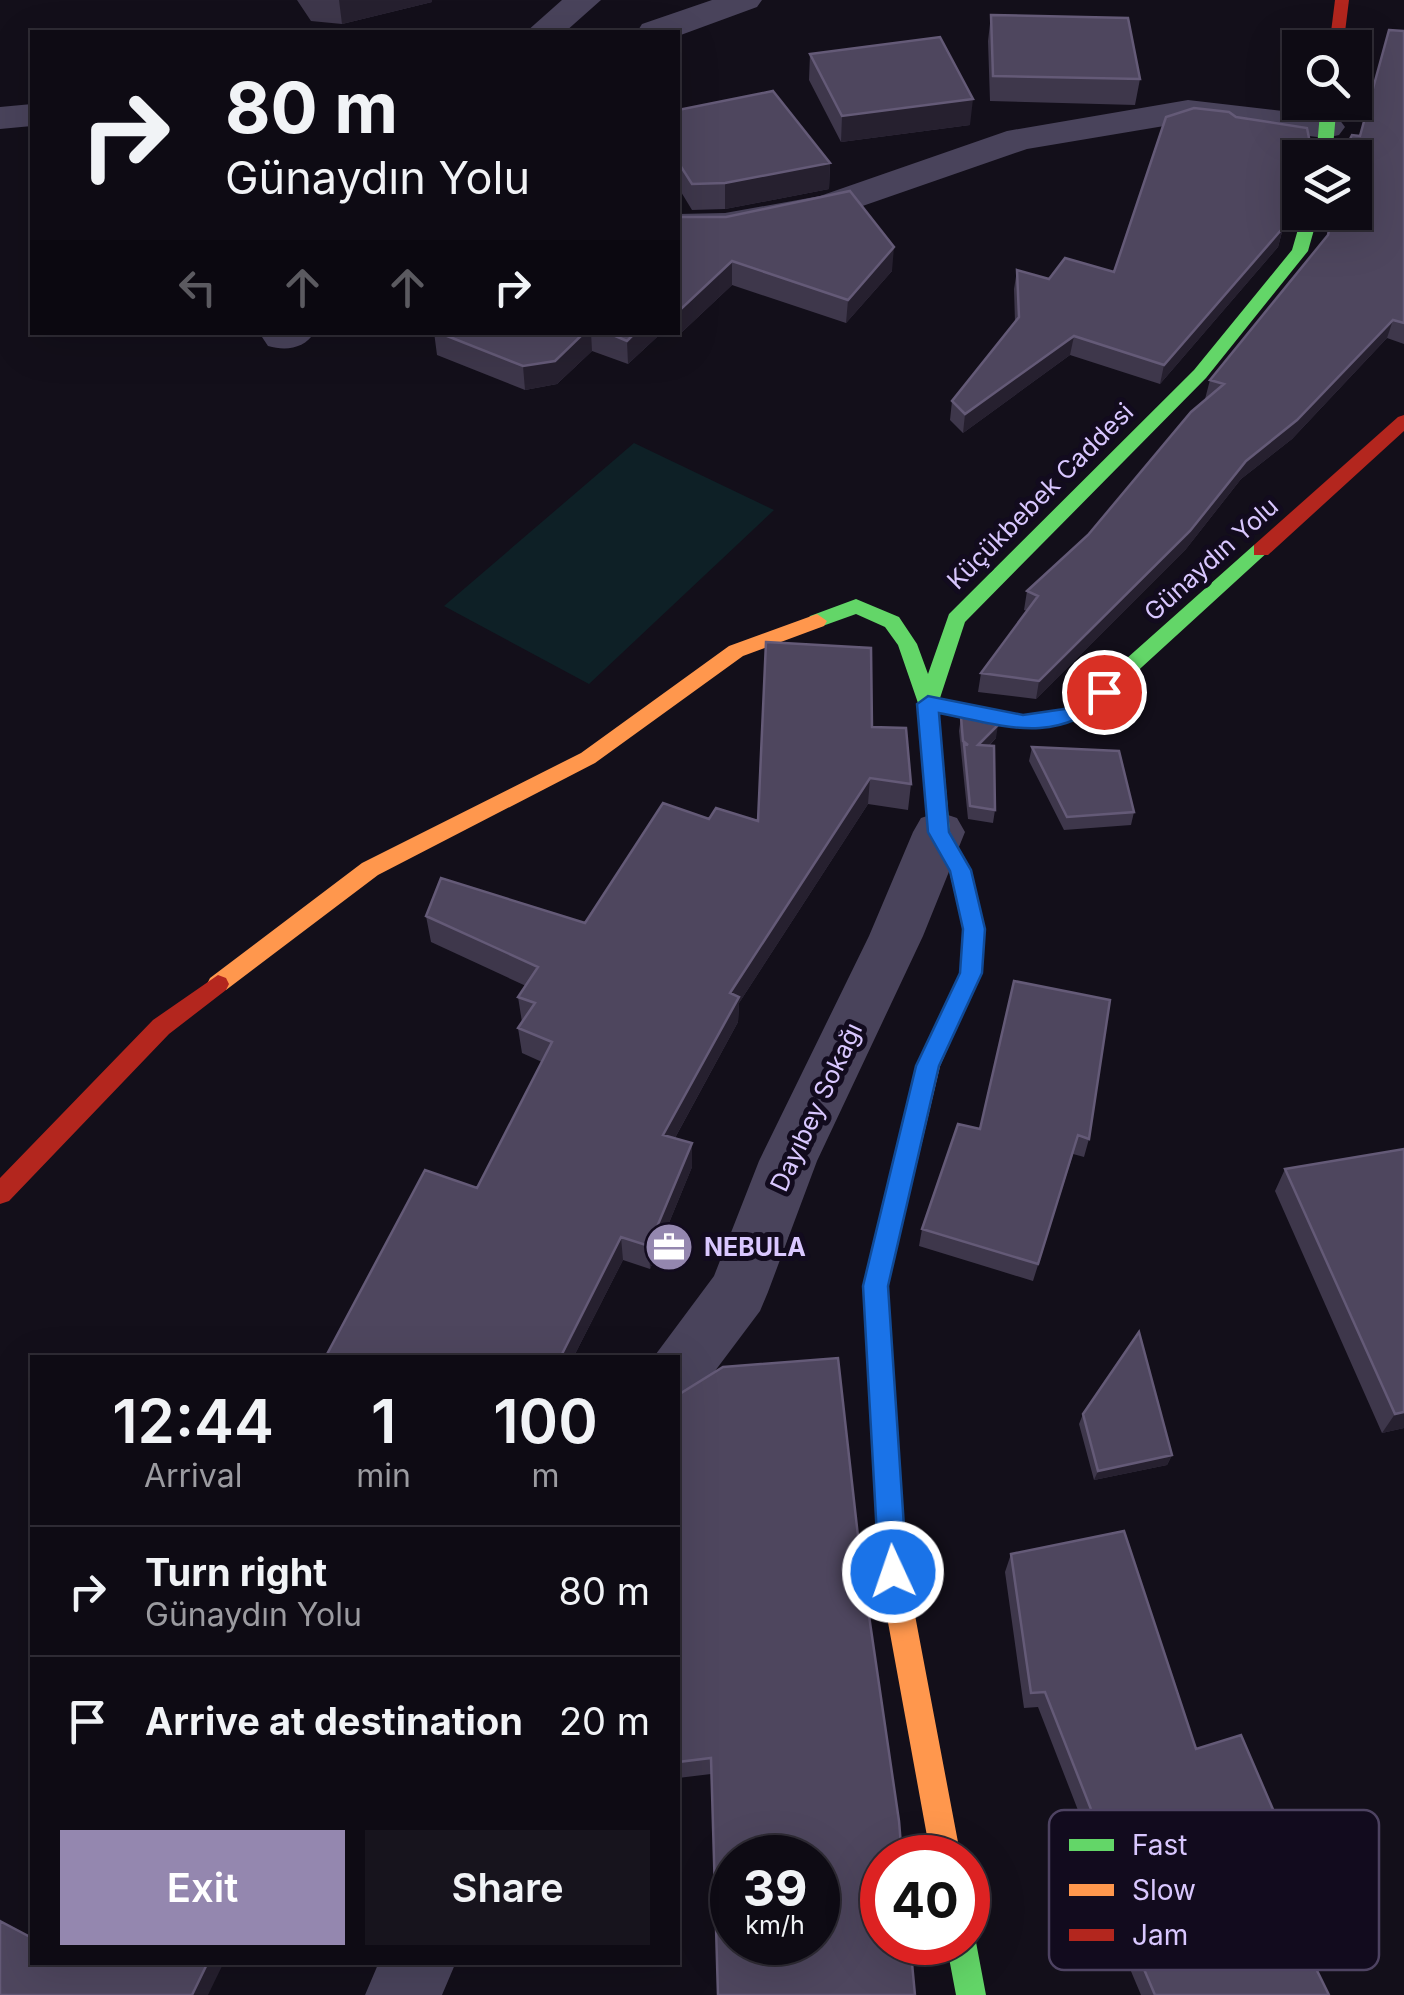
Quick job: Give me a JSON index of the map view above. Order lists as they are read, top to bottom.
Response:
{
  "streets": {
    "street": ["Küçükbebek Caddesi", "Günaydın Yolu", "Dayıbey Sokağı"]
  },
  "crossings": [
    ["Küçükbebek Caddesi", "Günaydın Yolu"],
    ["Küçükbebek Caddesi", "Dayıbey Sokağı"]
  ],
  "places": {
    "office": ["NEBULA"]
  },
  "legend": ["Fast", "Slow", "Jam"],
  "page": {
    "turn": ["80 m", "Günaydın Yolu"],
    "eta": [
      "12:44",
      "Arrival",
      "1",
      "min",
      "100",
      "m"
    ],
    "list": [
      {
        "name": "Turn right",
        "note": "Günaydın Yolu",
        "value": "80 m"
      },
      {
        "name": "Arrive at destination",
        "value": "20 m"
      }
    ],
    "buttons": ["Exit", "Share"],
    "speed": "39 km/h",
    "limit": "40"
  }
}
